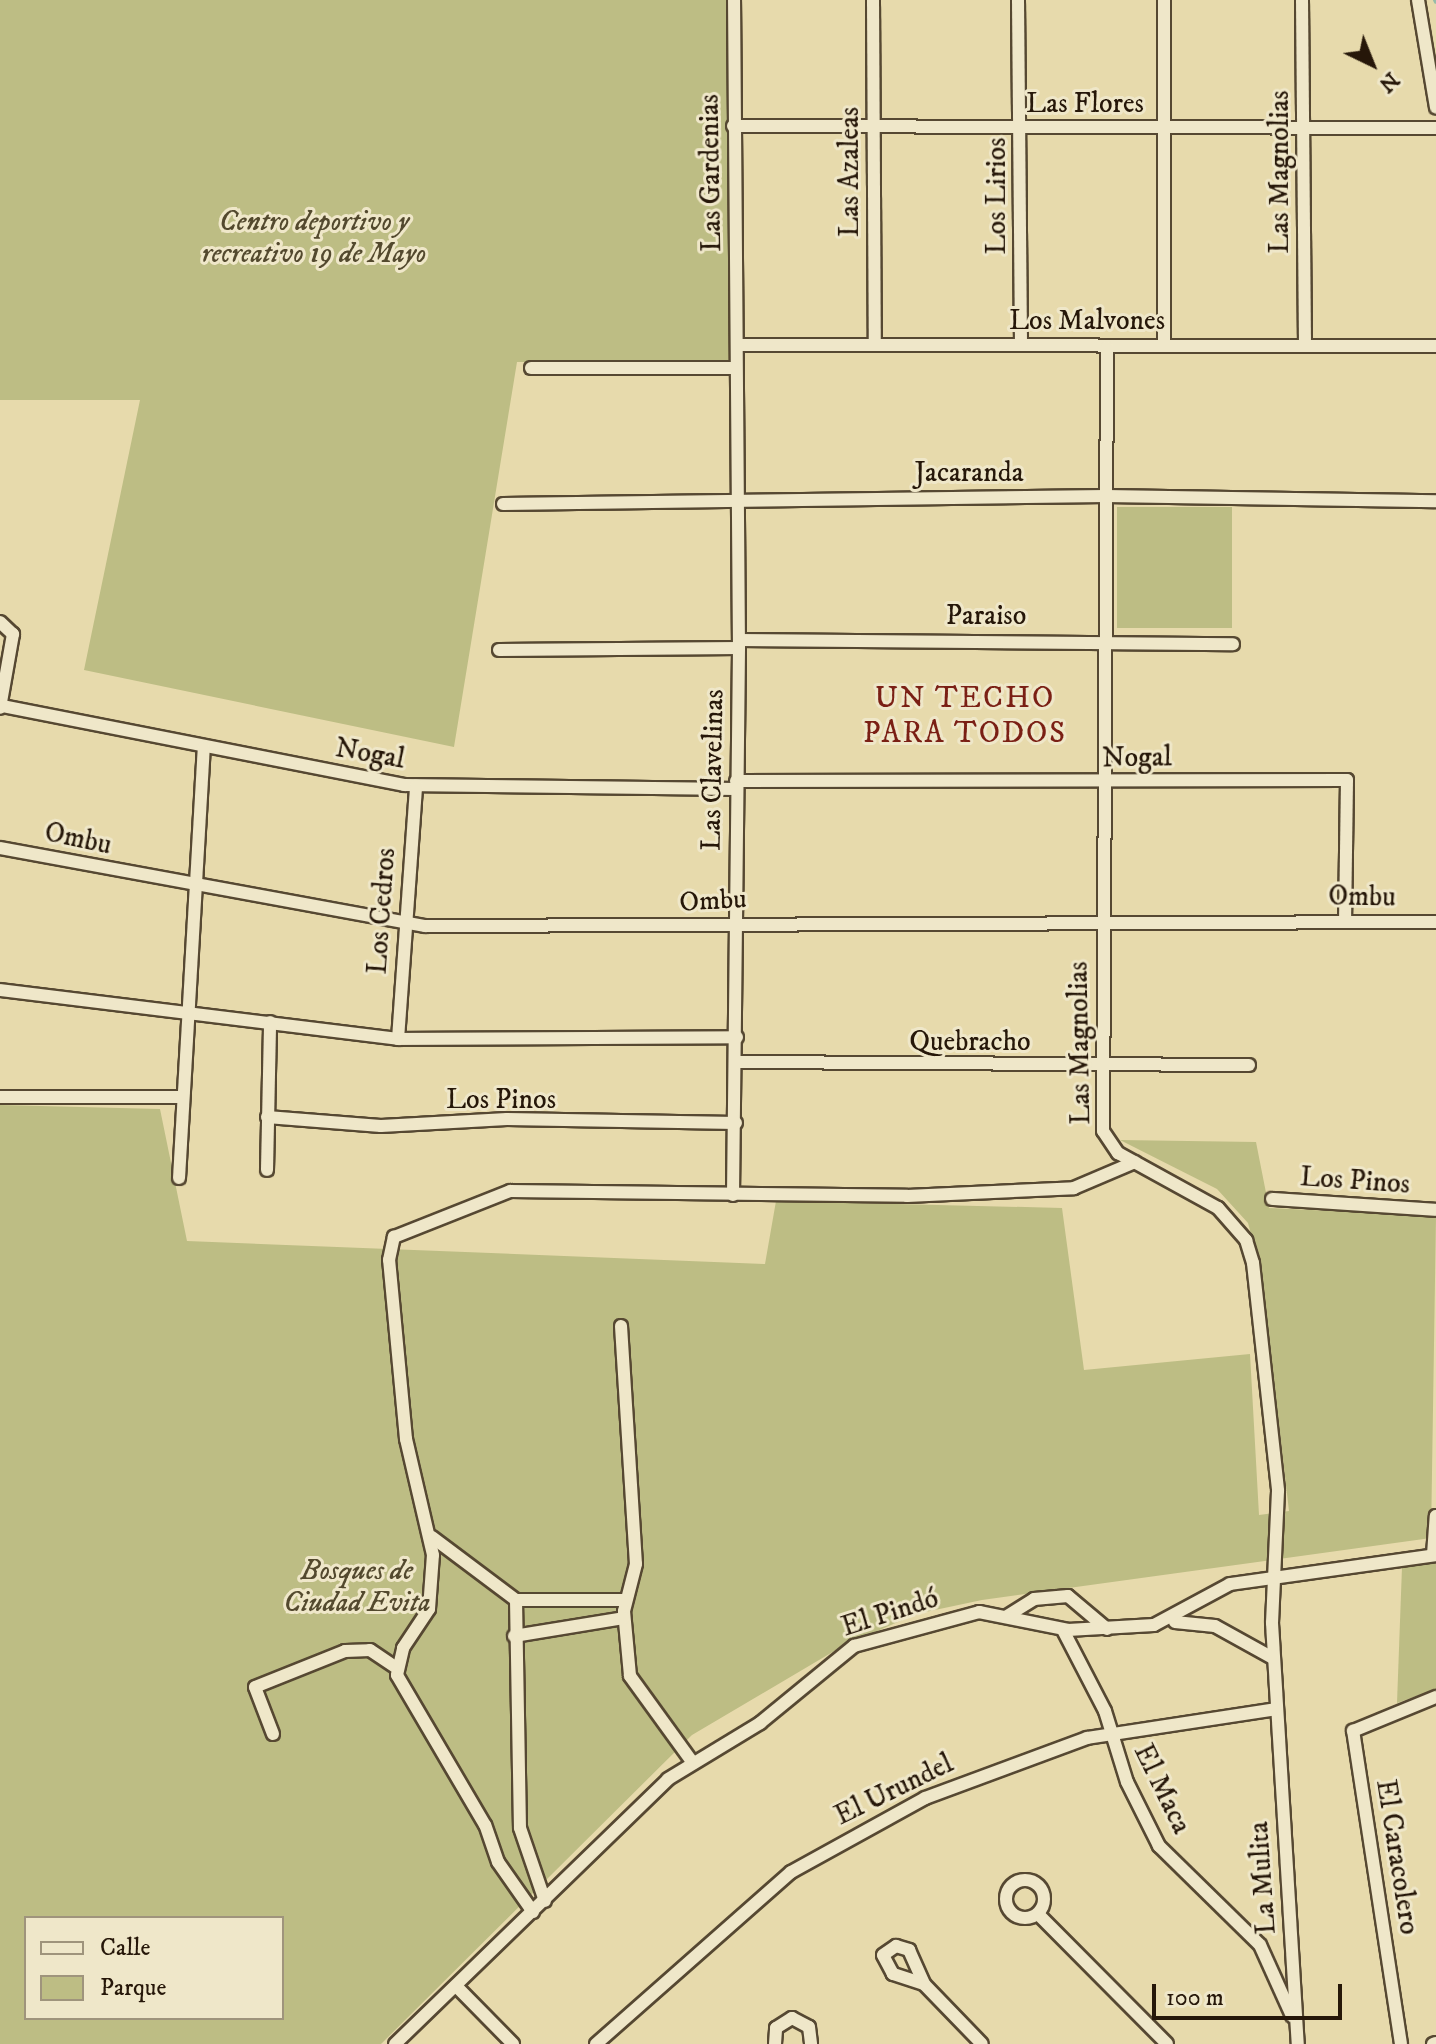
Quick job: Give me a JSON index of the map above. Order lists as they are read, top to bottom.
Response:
{
  "streets": {
    "street": [
      "Las Flores",
      "Las Azaleas",
      "Las Magnolias",
      "Las Gardenias",
      "Los Lirios",
      "Los Malvones",
      "Jacaranda",
      "Paraiso",
      "Nogal",
      "Las Clavelinas",
      "Ombu",
      "Los Cedros",
      "Quebracho",
      "Los Pinos",
      "El Pindó",
      "El Maca",
      "El Urundel",
      "El Caracolero",
      "La Mulita"
    ]
  },
  "crossings": [
    ["Las Flores", "Las Azaleas"],
    ["Las Flores", "Las Magnolias"],
    ["Las Flores", "Las Gardenias"],
    ["Las Flores", "Los Lirios"],
    ["Las Azaleas", "Los Malvones"],
    ["Las Magnolias", "Los Malvones"],
    ["Las Magnolias", "Jacaranda"],
    ["Las Magnolias", "Paraiso"],
    ["Las Magnolias", "Nogal"],
    ["Las Magnolias", "Ombu"],
    ["Las Magnolias", "Quebracho"],
    ["Las Magnolias", "El Pindó"],
    ["Las Magnolias", "El Urundel"],
    ["Las Magnolias", "La Mulita"],
    ["Las Gardenias", "Los Malvones"],
    ["Las Gardenias", "Las Clavelinas"],
    ["Los Lirios", "Los Malvones"],
    ["Los Malvones", "Las Clavelinas"],
    ["Jacaranda", "Las Clavelinas"],
    ["Paraiso", "Las Clavelinas"],
    ["Nogal", "Las Clavelinas"],
    ["Nogal", "Ombu"],
    ["Nogal", "Los Cedros"],
    ["Las Clavelinas", "Ombu"],
    ["Las Clavelinas", "Quebracho"],
    ["Las Clavelinas", "Los Pinos"],
    ["Ombu", "Los Cedros"],
    ["El Pindó", "El Maca"],
    ["El Maca", "El Urundel"],
    ["El Maca", "La Mulita"],
    ["El Urundel", "La Mulita"]
  ],
  "districts": ["UN TECHO PARA TODOS"],
  "parks": ["Centro deportivo y recreativo 19 de Mayo", "Bosques de Ciudad Evita"],
  "legend": ["Calle", "Parque"],
  "scale_bar": "100 m",
  "north": "bottom right"
}
